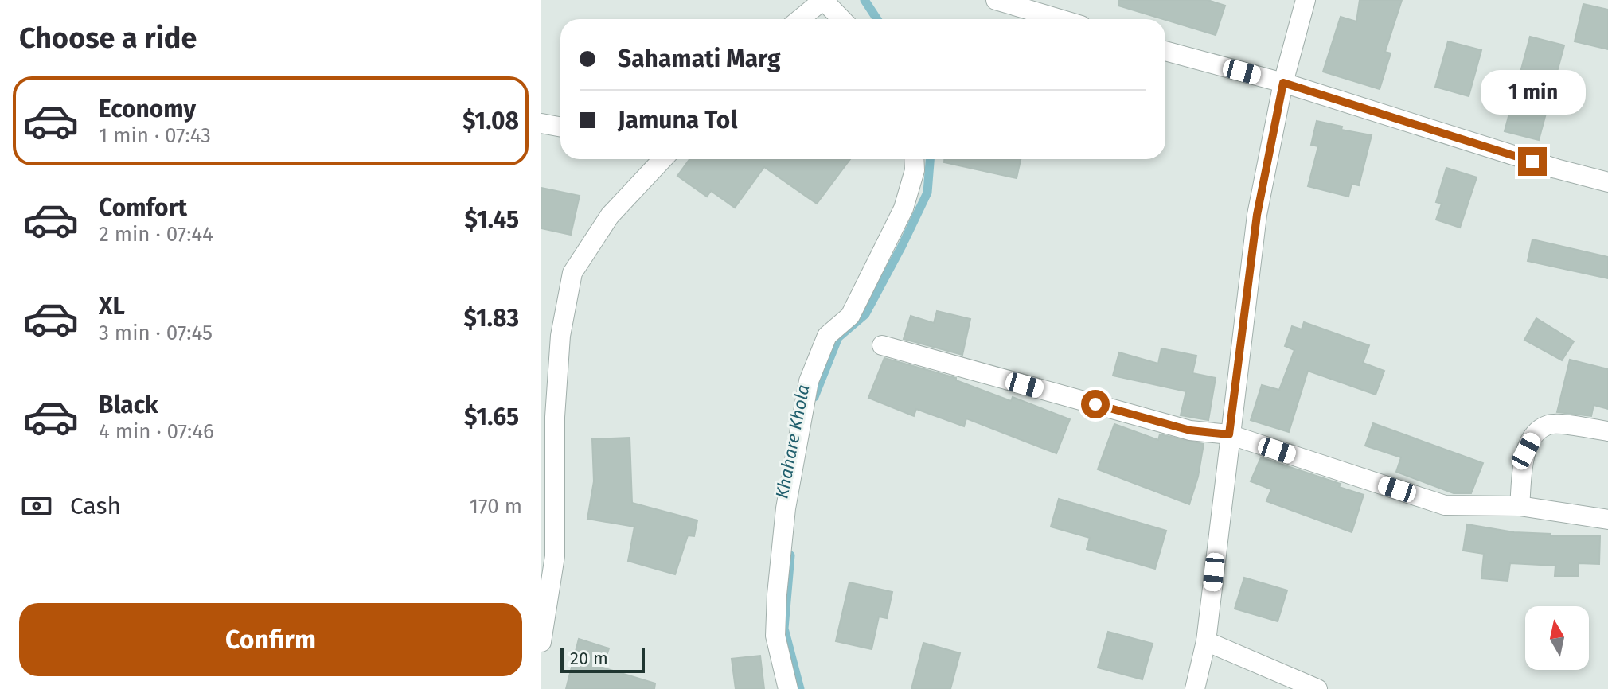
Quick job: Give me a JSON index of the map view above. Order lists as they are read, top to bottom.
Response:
{
  "water": ["Khahare Khola"],
  "scale_bar": "20 m",
  "north": "top",
  "page": {
    "heading": "Choose a ride",
    "banner": ["Sahamati Marg", "Jamuna Tol"],
    "bubble": "1 min",
    "list": [
      {
        "name": "Economy",
        "note": "1 min · 07:43",
        "value": "$1.08"
      },
      {
        "name": "Comfort",
        "note": "2 min · 07:44",
        "value": "$1.45"
      },
      {
        "name": "XL",
        "note": "3 min · 07:45",
        "value": "$1.83"
      },
      {
        "name": "Black",
        "note": "4 min · 07:46",
        "value": "$1.65"
      }
    ],
    "pay": ["Cash", "170 m"],
    "buttons": "Confirm",
    "scale": "20 m"
  }
}
